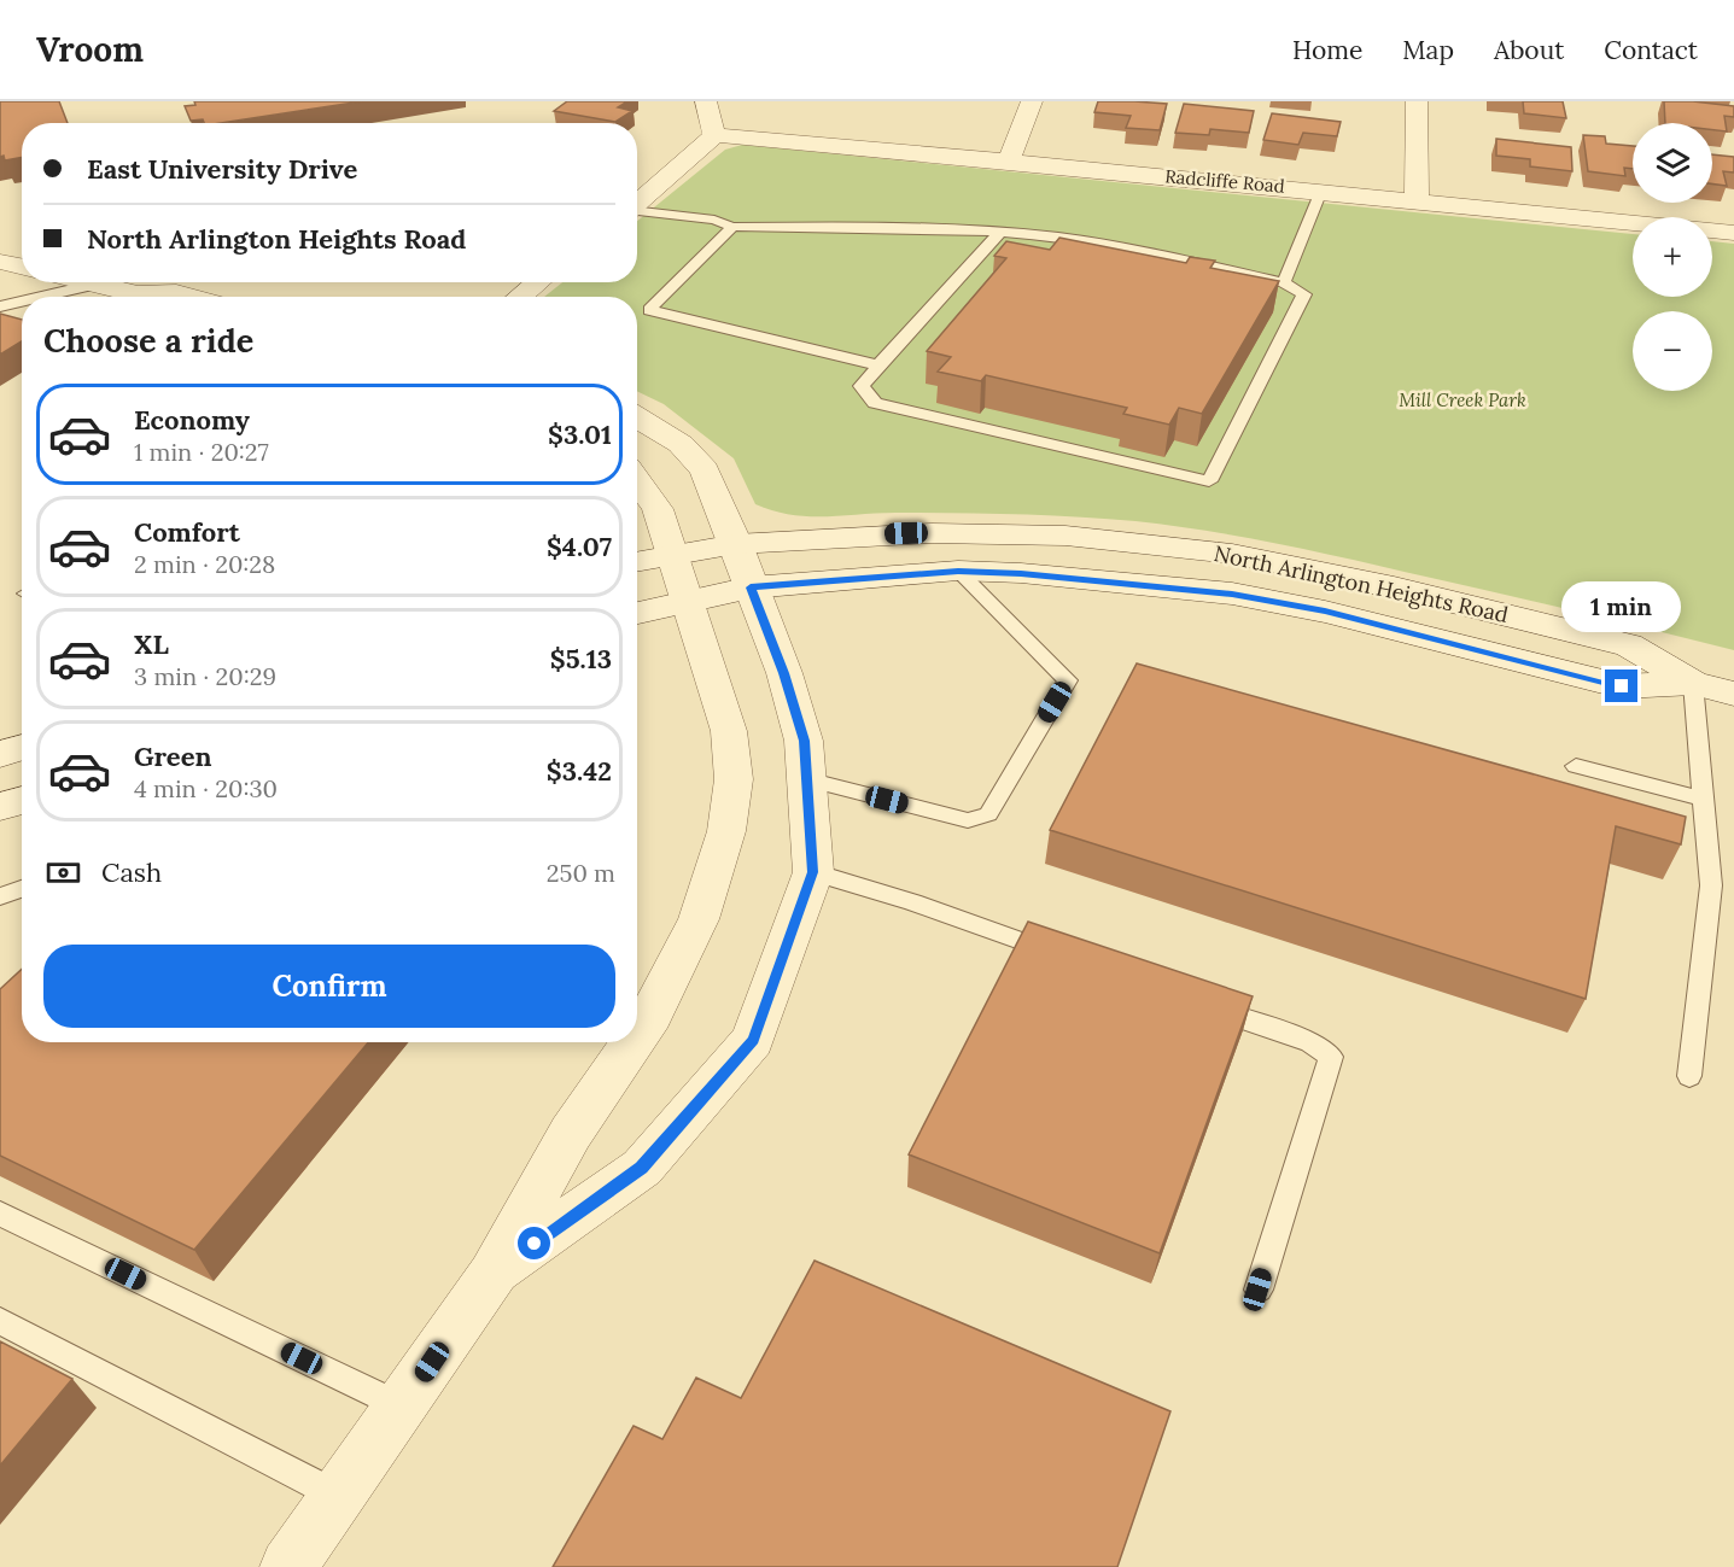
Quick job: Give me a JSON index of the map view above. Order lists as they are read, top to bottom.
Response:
{
  "streets": {
    "street": ["Radcliffe Road", "North Arlington Heights Road"]
  },
  "parks": ["Mill Creek Park"],
  "page": {
    "header": "Vroom",
    "nav": [
      "Home",
      "Map",
      "About",
      "Contact"
    ],
    "map_buttons": ["+", "−"],
    "banner": ["East University Drive", "North Arlington Heights Road"],
    "heading": "Choose a ride",
    "list": [
      {
        "name": "Economy",
        "note": "1 min · 20:27",
        "value": "$3.01"
      },
      {
        "name": "Comfort",
        "note": "2 min · 20:28",
        "value": "$4.07"
      },
      {
        "name": "XL",
        "note": "3 min · 20:29",
        "value": "$5.13"
      },
      {
        "name": "Green",
        "note": "4 min · 20:30",
        "value": "$3.42"
      }
    ],
    "bubble": "1 min",
    "pay": ["Cash", "250 m"],
    "buttons": "Confirm"
  }
}
